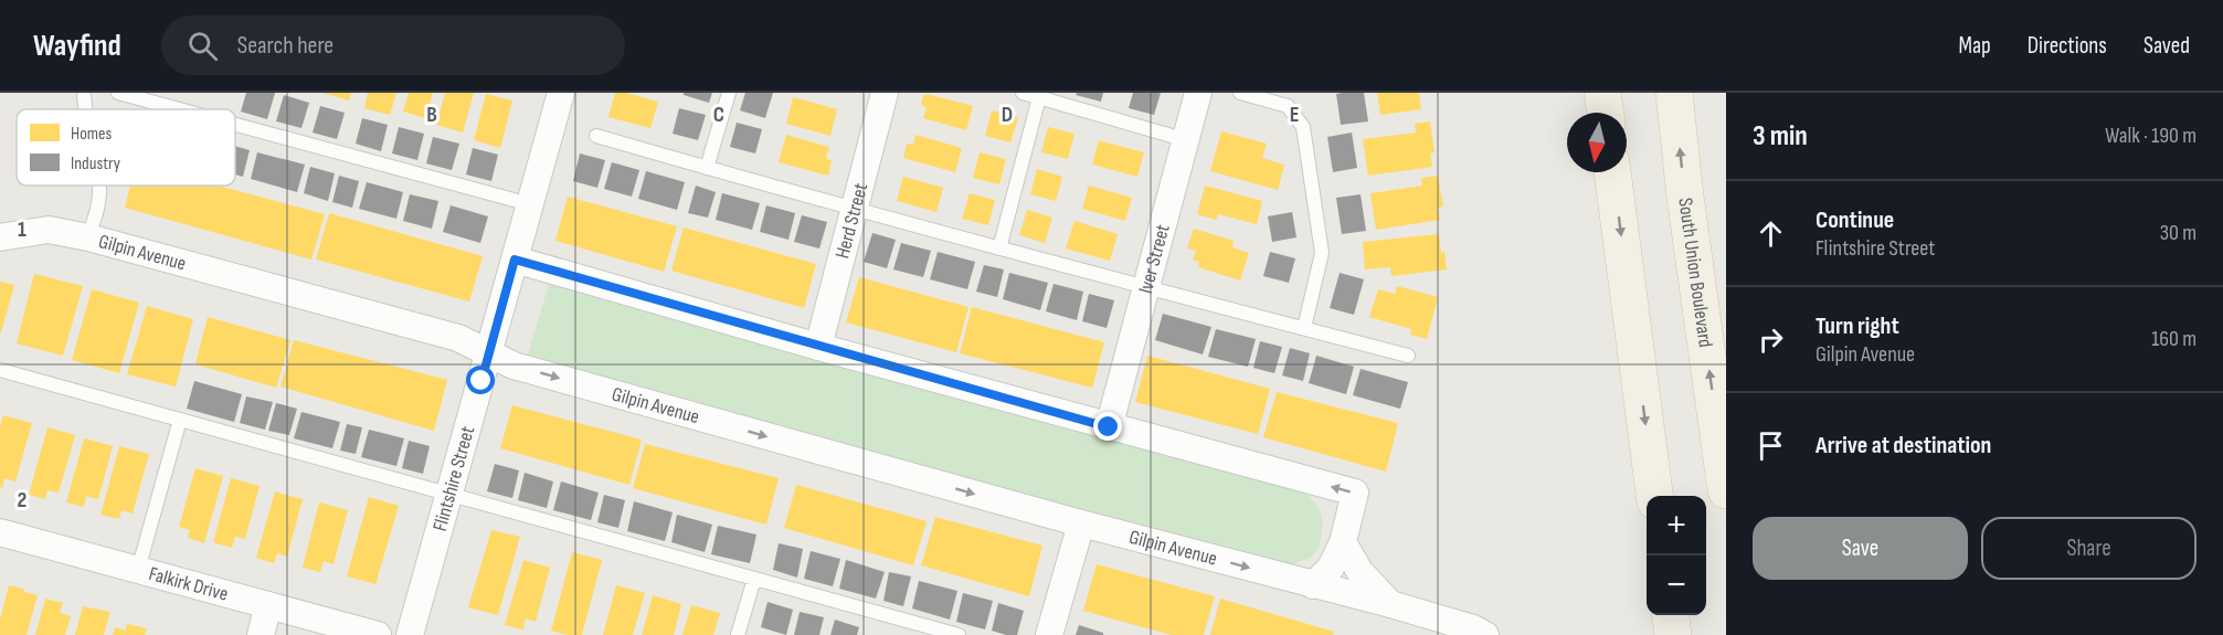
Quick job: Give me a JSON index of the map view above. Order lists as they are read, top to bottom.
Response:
{
  "streets": {
    "main road": ["South Union Boulevard"],
    "street": [
      "Herd Street",
      "Gilpin Avenue",
      "Iver Street",
      "Flintshire Street",
      "Falkirk Drive"
    ]
  },
  "crossings": [
    ["Gilpin Avenue", "Flintshire Street"]
  ],
  "legend": ["Homes", "Industry"],
  "north": "bottom",
  "page": {
    "header": "Wayfind",
    "search": "Search here",
    "nav": ["Map", "Directions", "Saved"],
    "heading": ["3 min", "Walk · 190 m"],
    "list": [
      ["Continue", "Flintshire Street", "30 m"],
      ["Turn right", "Gilpin Avenue", "160 m"],
      "Arrive at destination"
    ],
    "map_buttons": ["+", "−"],
    "buttons": ["Save", "Share"]
  },
  "grid": {
    "columns": [
      "B",
      "C",
      "D",
      "E"
    ],
    "rows": ["1", "2"]
  }
}
